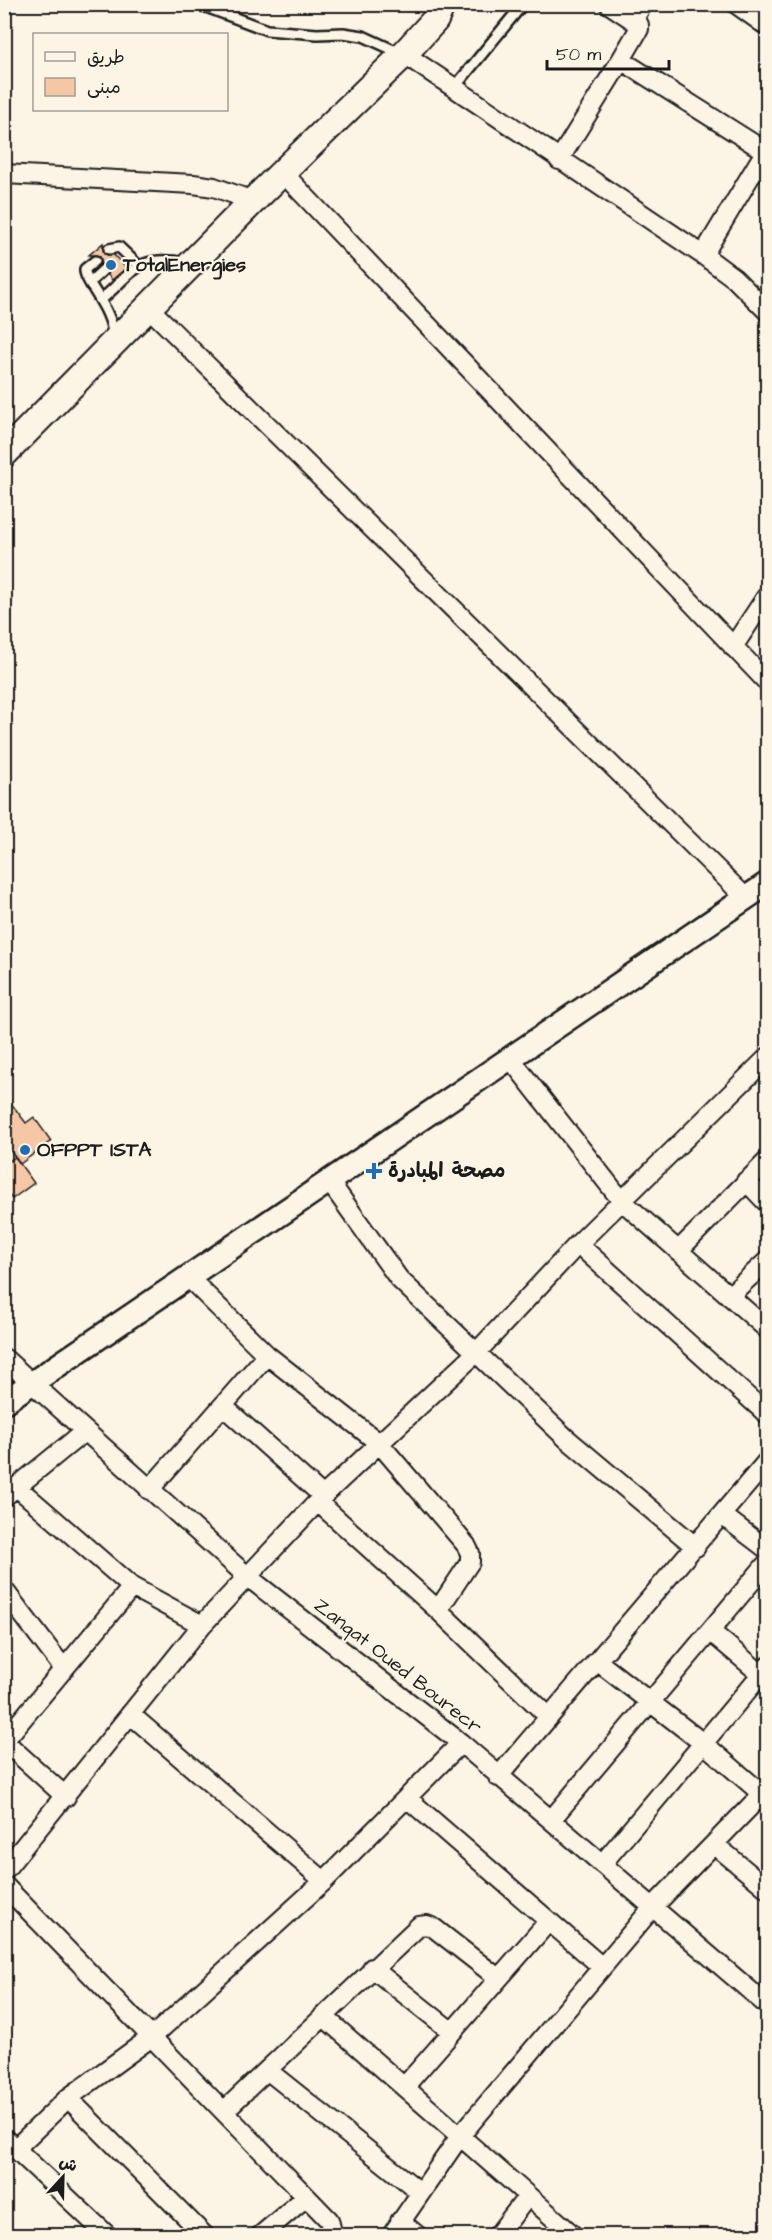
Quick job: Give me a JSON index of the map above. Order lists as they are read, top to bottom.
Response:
{
  "streets": {
    "street": ["Zanqat Oued Bourecr"]
  },
  "places": {
    "other": ["TotalEnergies", "OFPPT ISTA"],
    "health": ["مصحة المبادرة"]
  },
  "legend": ["طريق", "مبنى"],
  "scale_bar": "50 m",
  "north": "top"
}
